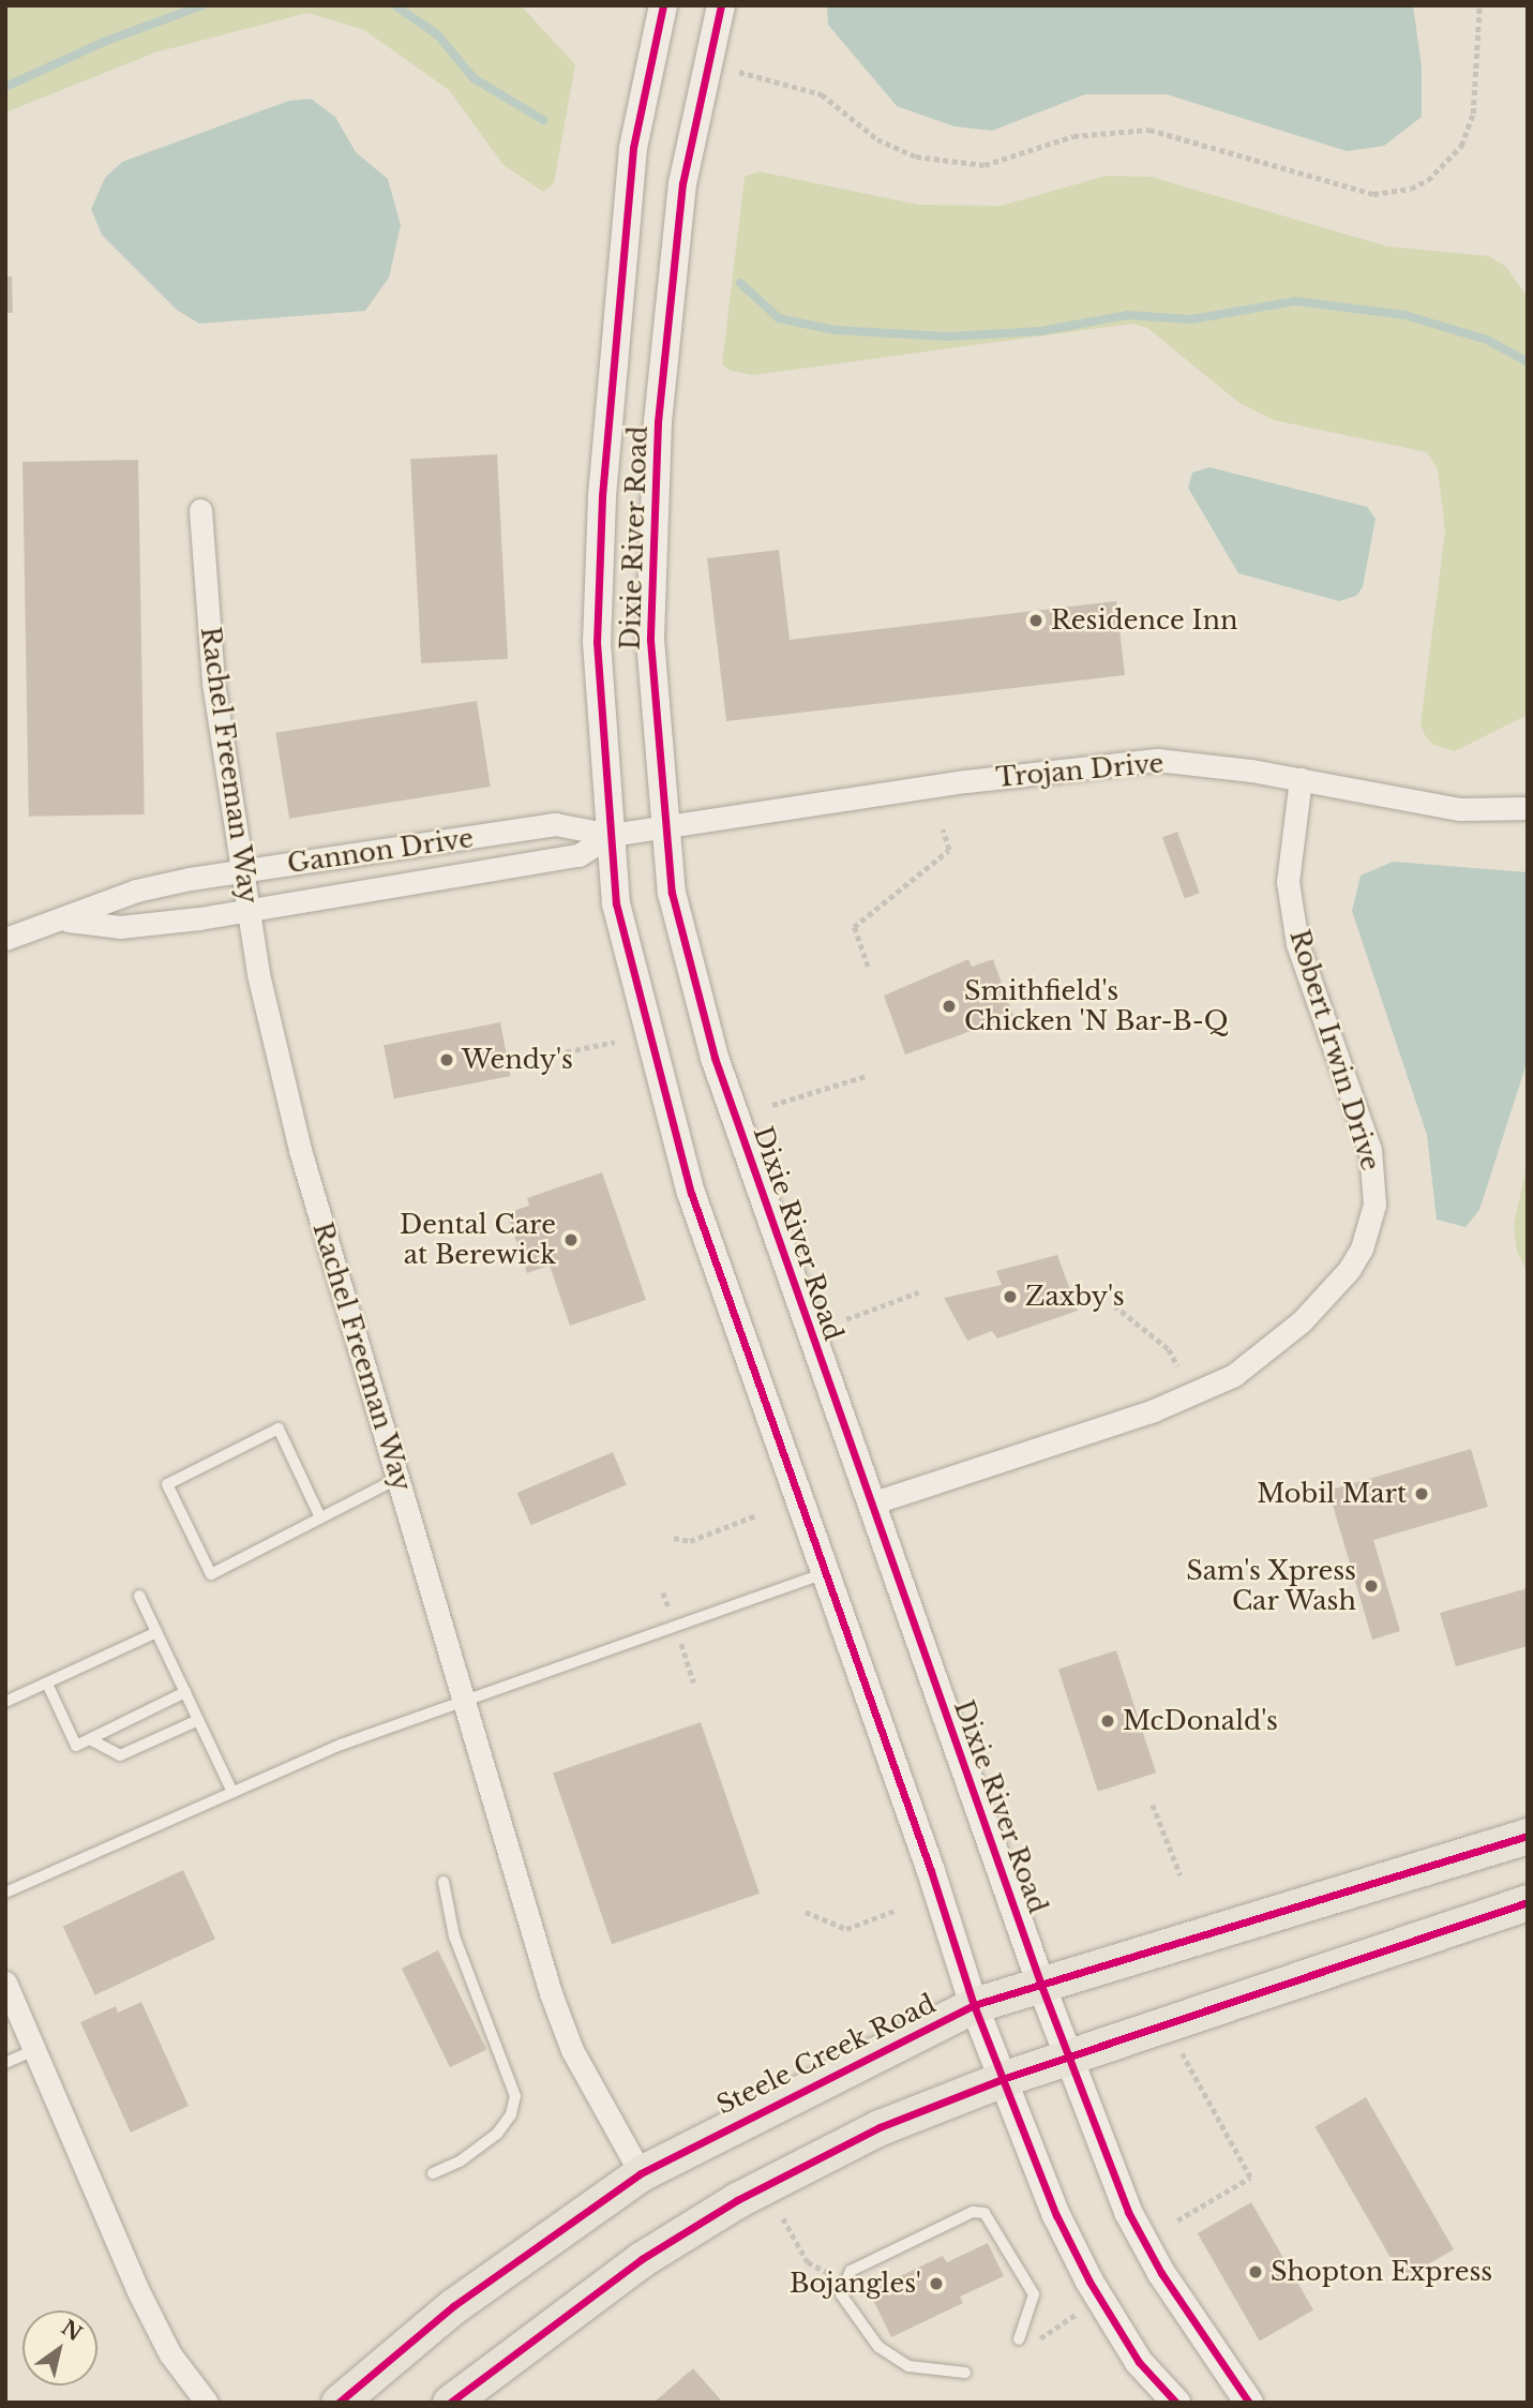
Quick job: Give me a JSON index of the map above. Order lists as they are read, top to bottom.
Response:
{
  "streets": {
    "main road": ["Steele Creek Road"],
    "street": [
      "Dixie River Road",
      "Rachel Freeman Way",
      "Trojan Drive",
      "Gannon Drive",
      "Robert Irwin Drive"
    ]
  },
  "crossings": [
    ["Dixie River Road", "Trojan Drive"],
    ["Dixie River Road", "Gannon Drive"],
    ["Dixie River Road", "Robert Irwin Drive"],
    ["Dixie River Road", "Steele Creek Road"],
    ["Rachel Freeman Way", "Gannon Drive"],
    ["Rachel Freeman Way", "Steele Creek Road"],
    ["Trojan Drive", "Gannon Drive"],
    ["Trojan Drive", "Robert Irwin Drive"]
  ],
  "places": [
    "Residence Inn",
    "Smithfield's Chicken 'N Bar-B-Q",
    "Wendy's",
    "Dental Care at Berewick",
    "Zaxby's",
    "Mobil Mart",
    "Sam's Xpress Car Wash",
    "McDonald's",
    "Shopton Express",
    "Bojangles'"
  ],
  "north": "top right"
}
